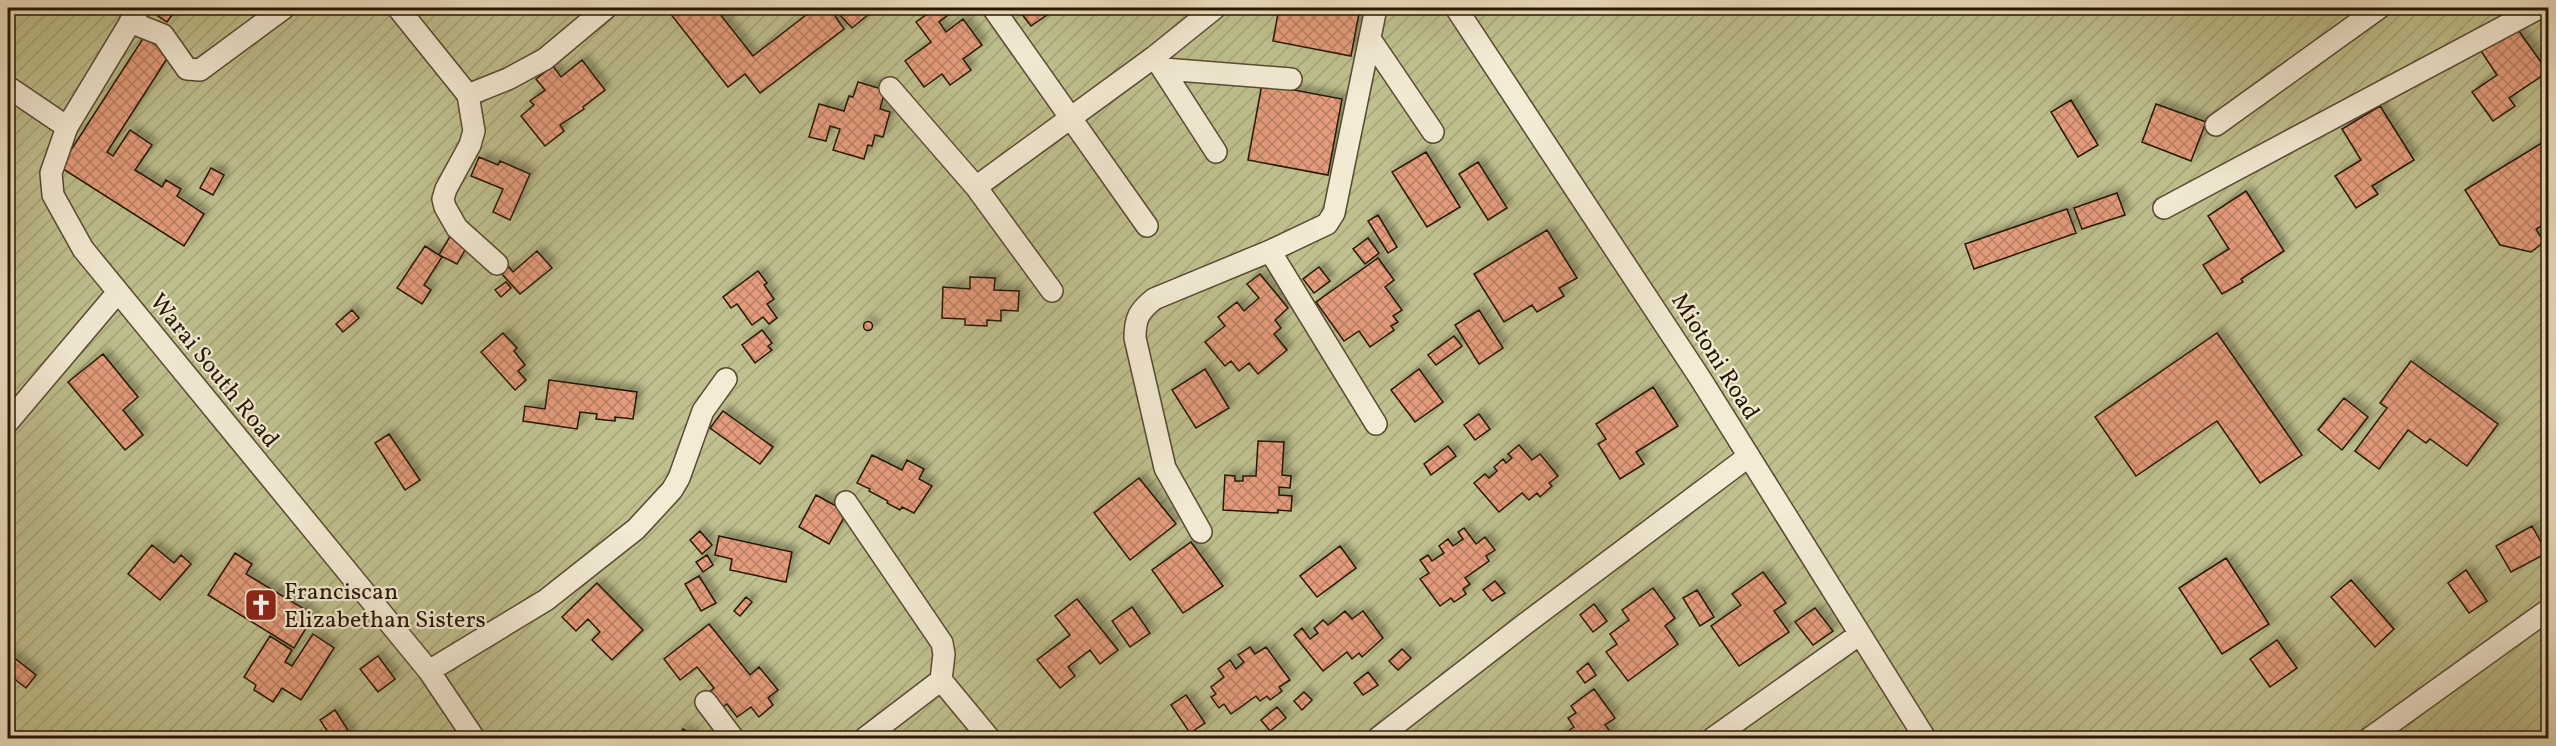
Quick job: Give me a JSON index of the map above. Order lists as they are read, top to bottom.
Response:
{
  "streets": {
    "street": ["Miotoni Road", "Warai South Road"]
  },
  "places": {
    "church": ["Franciscan Elizabethan Sisters"]
  }
}
